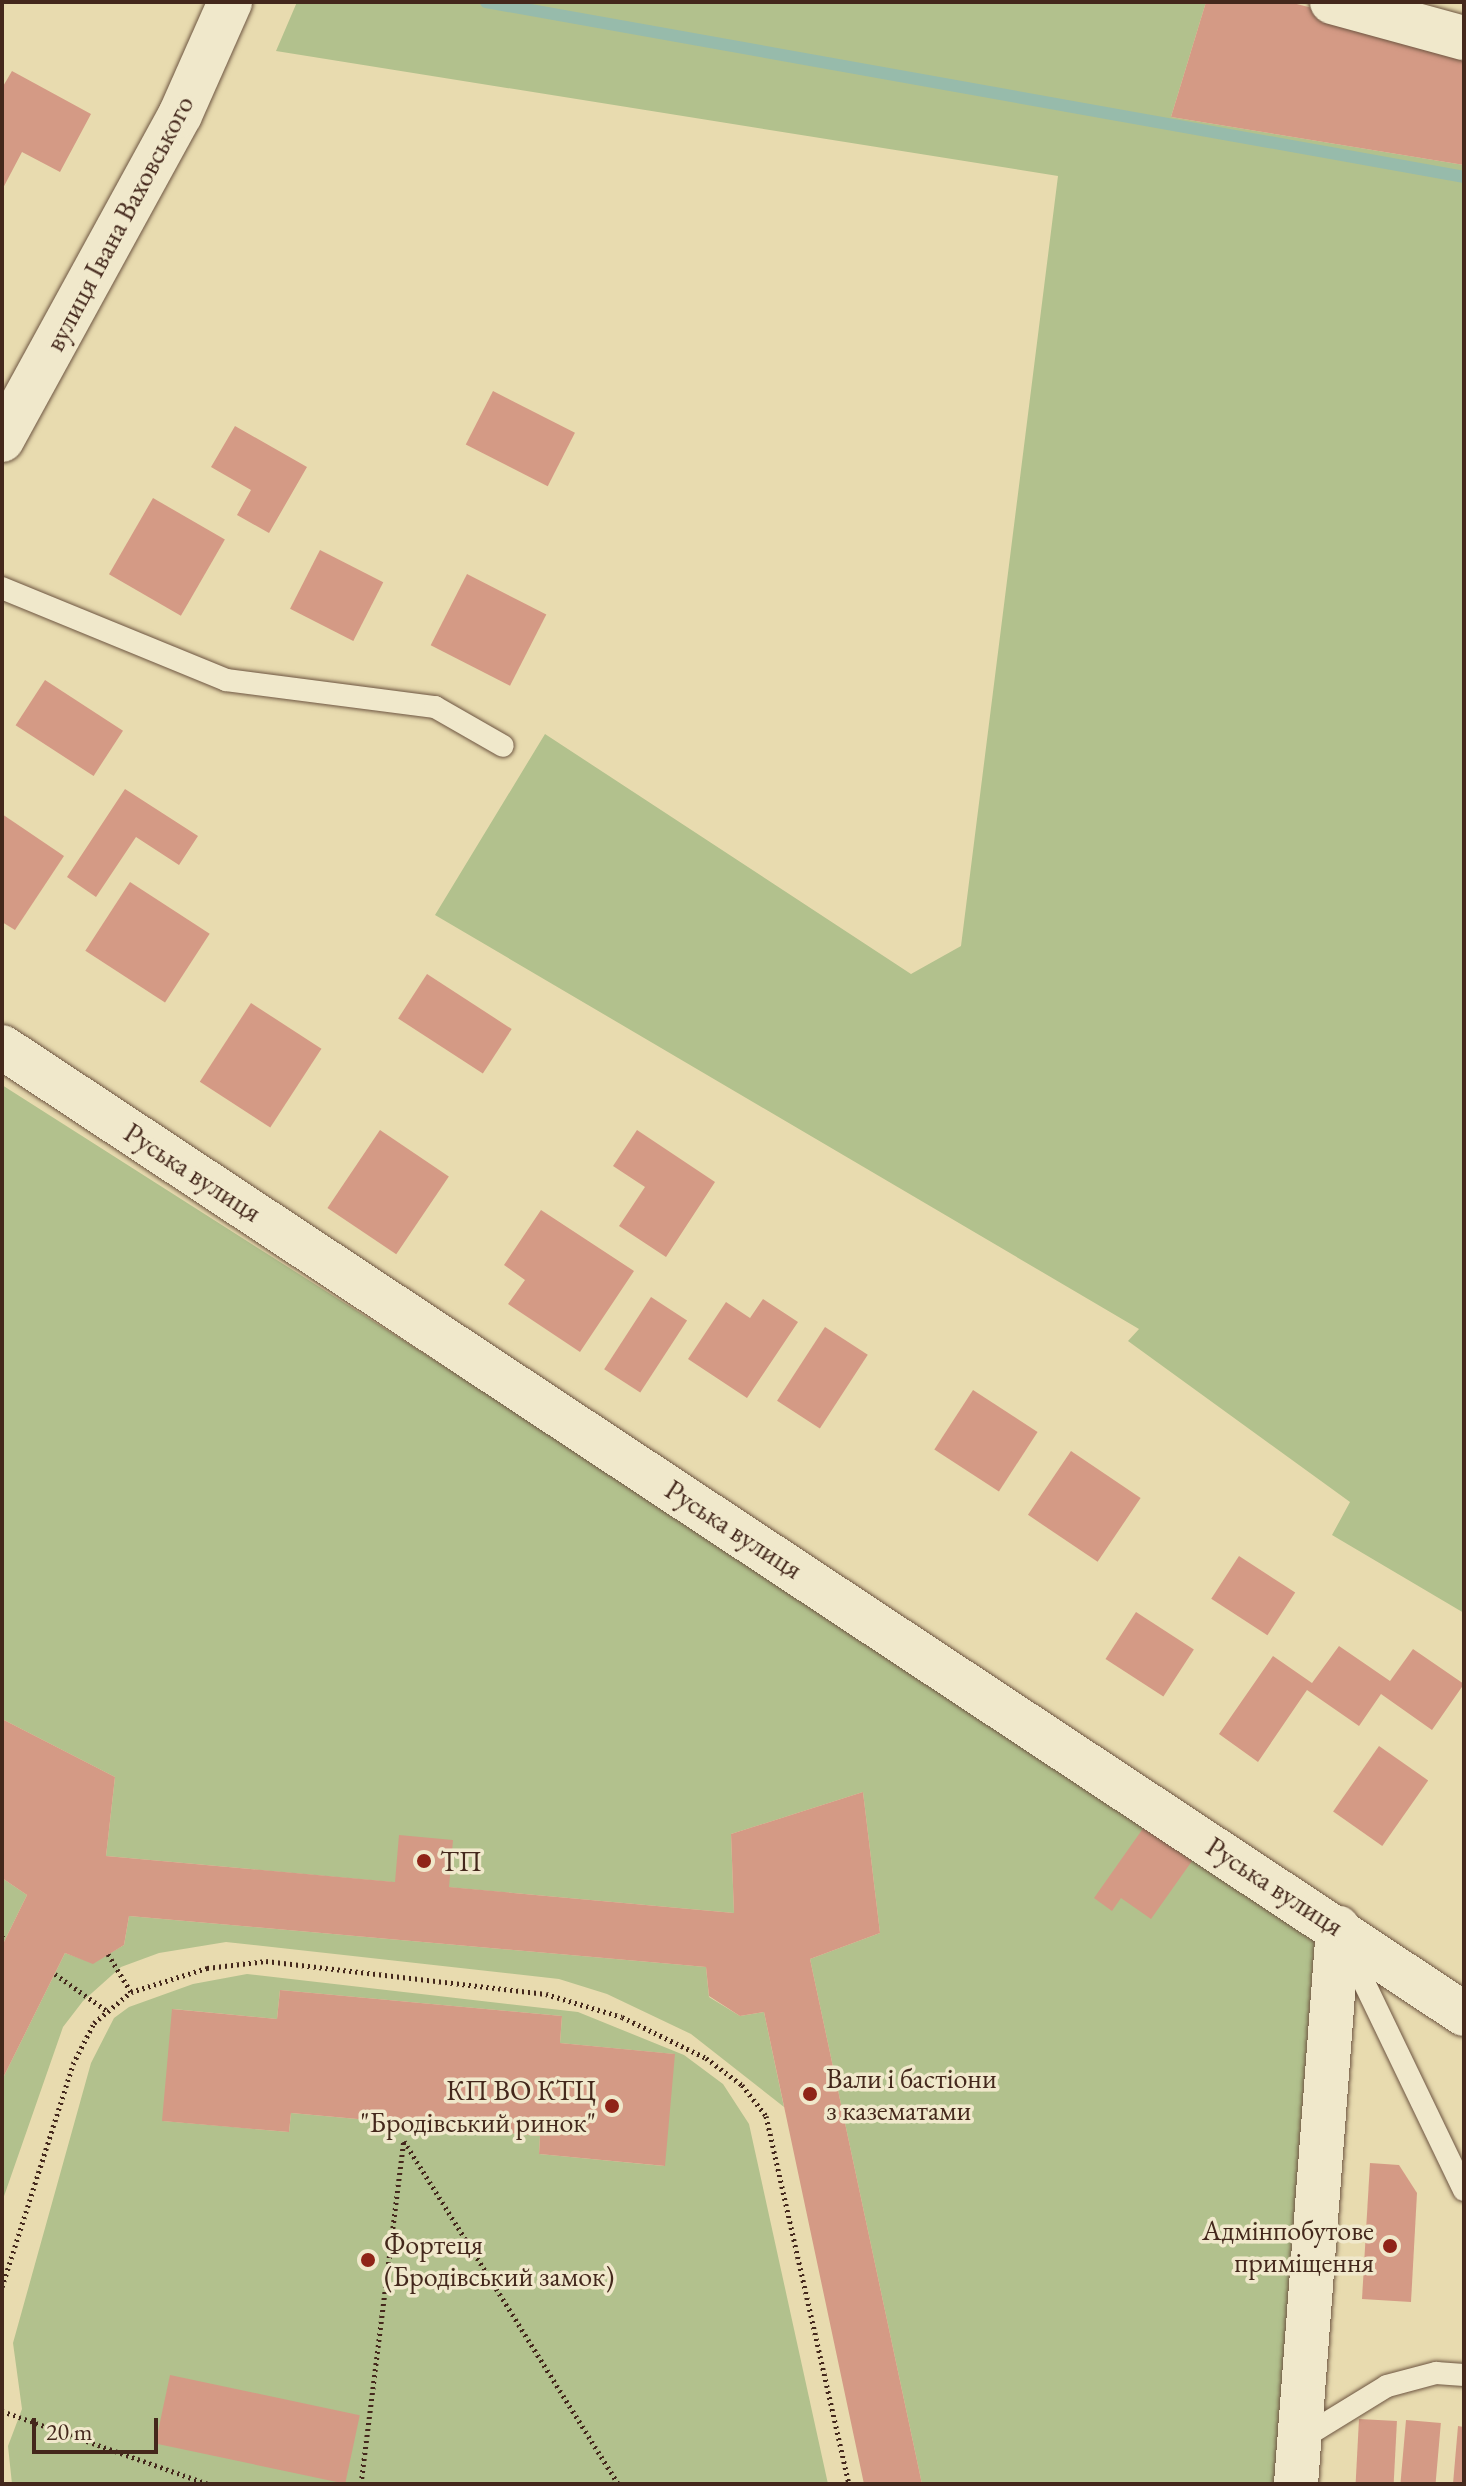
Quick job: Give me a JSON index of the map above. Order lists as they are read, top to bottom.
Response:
{
  "streets": {
    "street": ["вулиця Івана Ваховського", "Руська вулиця"]
  },
  "places": [
    "ТП",
    "Вали і бастіони з казематами",
    "КП ВО КТЦ \"Бродівський ринок\"",
    "Адмінпобутове приміщення",
    "Фортеця (Бродівський замок)"
  ],
  "scale_bar": "20 m"
}
